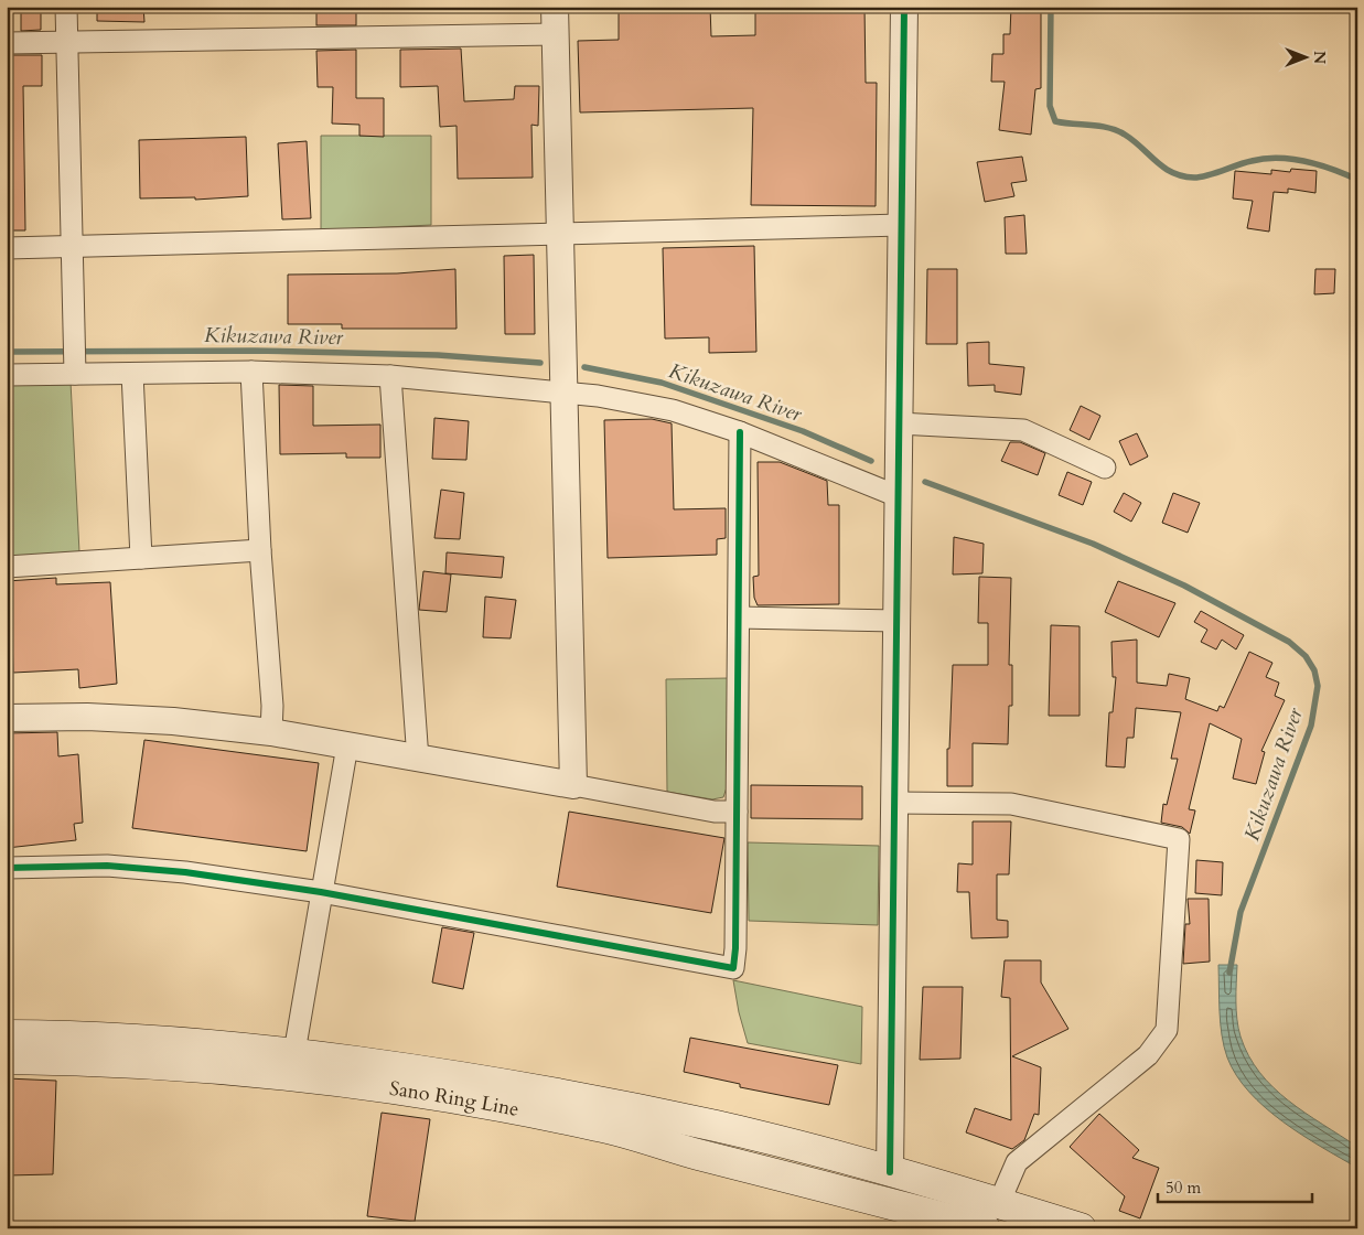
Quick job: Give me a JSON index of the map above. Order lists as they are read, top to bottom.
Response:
{
  "streets": {
    "main road": ["Sano Ring Line"]
  },
  "water": ["Kikuzawa River"],
  "scale_bar": "50 m",
  "north": "right"
}
